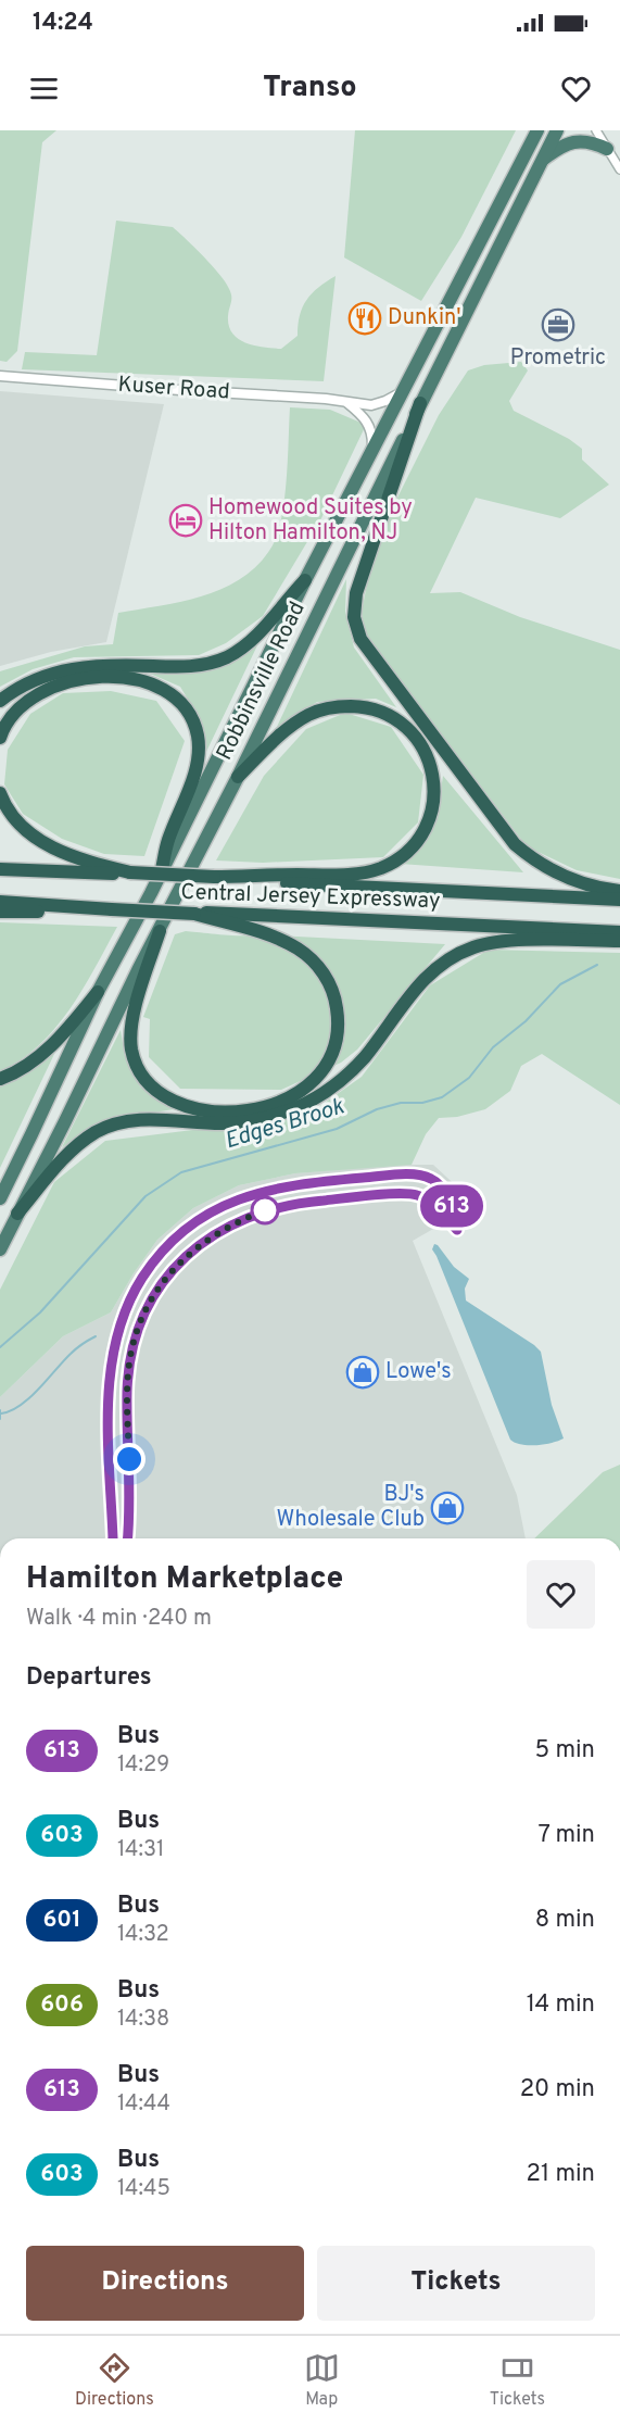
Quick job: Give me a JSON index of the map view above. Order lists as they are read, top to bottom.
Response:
{
  "streets": {
    "highway": ["Robbinsville Road", "Central Jersey Expressway"],
    "street": ["Kuser Road"]
  },
  "crossings": [
    ["Kuser Road", "Robbinsville Road"]
  ],
  "water": ["Edges Brook"],
  "places": {
    "restaurant": ["Dunkin'"],
    "office": ["Prometric"],
    "hotel": ["Homewood Suites by Hilton Hamilton, NJ"],
    "shop": ["Lowe's", "BJ's Wholesale Club"]
  },
  "lines": ["bus line 613"],
  "page": {
    "status": "14:24",
    "header": "Transo",
    "on_map": "613",
    "heading": [
      ["Hamilton Marketplace", "Walk · 4 min · 240 m"],
      "Departures"
    ],
    "list": [
      {
        "mark": "613",
        "name": "Bus",
        "note": "14:29",
        "value": "5 min"
      },
      {
        "mark": "603",
        "name": "Bus",
        "note": "14:31",
        "value": "7 min"
      },
      {
        "mark": "601",
        "name": "Bus",
        "note": "14:32",
        "value": "8 min"
      },
      {
        "mark": "606",
        "name": "Bus",
        "note": "14:38",
        "value": "14 min"
      },
      {
        "mark": "613",
        "name": "Bus",
        "note": "14:44",
        "value": "20 min"
      },
      {
        "mark": "603",
        "name": "Bus",
        "note": "14:45",
        "value": "21 min"
      }
    ],
    "buttons": ["Directions", "Tickets"],
    "tabs": ["Directions", "Map", "Tickets"]
  }
}
